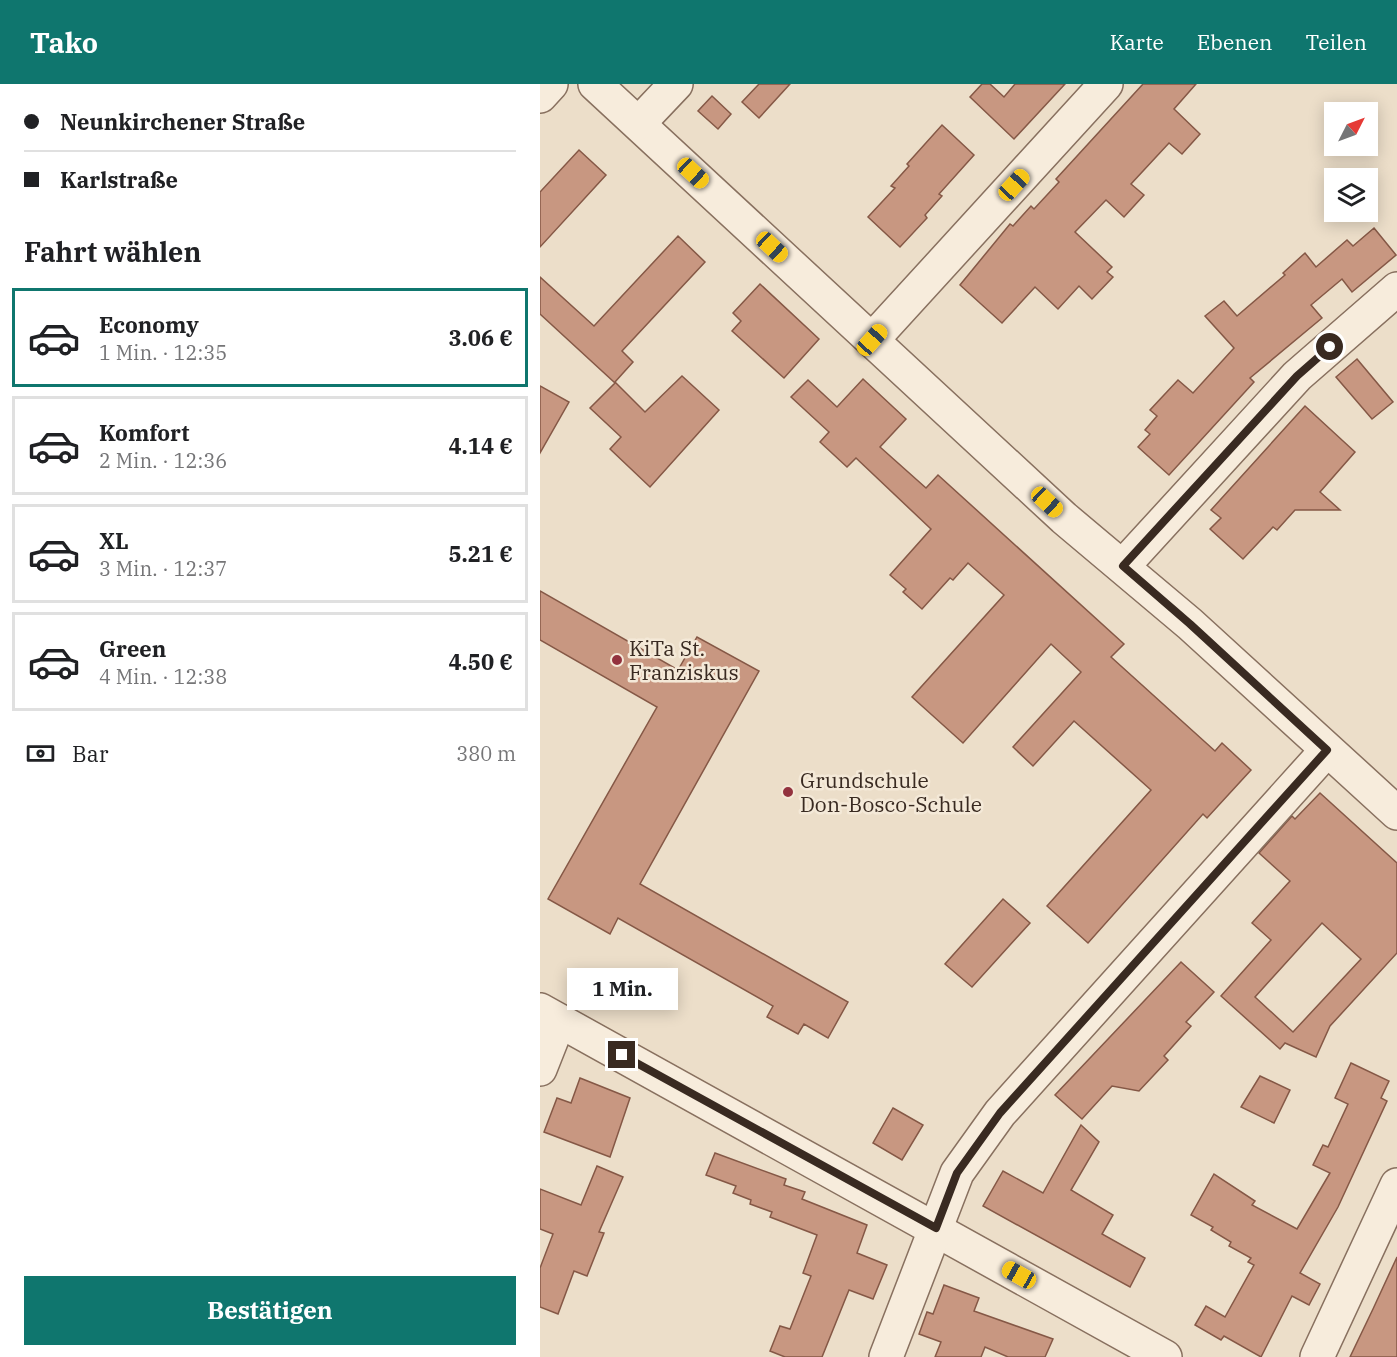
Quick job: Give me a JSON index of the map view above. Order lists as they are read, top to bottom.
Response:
{
  "places": ["KiTa St. Franziskus", "Grundschule Don-Bosco-Schule"],
  "north": "top right",
  "page": {
    "header": "Tako",
    "nav": ["Karte", "Ebenen", "Teilen"],
    "banner": ["Neunkirchener Straße", "Karlstraße"],
    "heading": "Fahrt wählen",
    "list": [
      {
        "name": "Economy",
        "note": "1 Min. · 12:35",
        "value": "3.06 €"
      },
      {
        "name": "Komfort",
        "note": "2 Min. · 12:36",
        "value": "4.14 €"
      },
      {
        "name": "XL",
        "note": "3 Min. · 12:37",
        "value": "5.21 €"
      },
      {
        "name": "Green",
        "note": "4 Min. · 12:38",
        "value": "4.50 €"
      }
    ],
    "pay": ["Bar", "380 m"],
    "bubble": "1 Min.",
    "buttons": "Bestätigen"
  }
}
